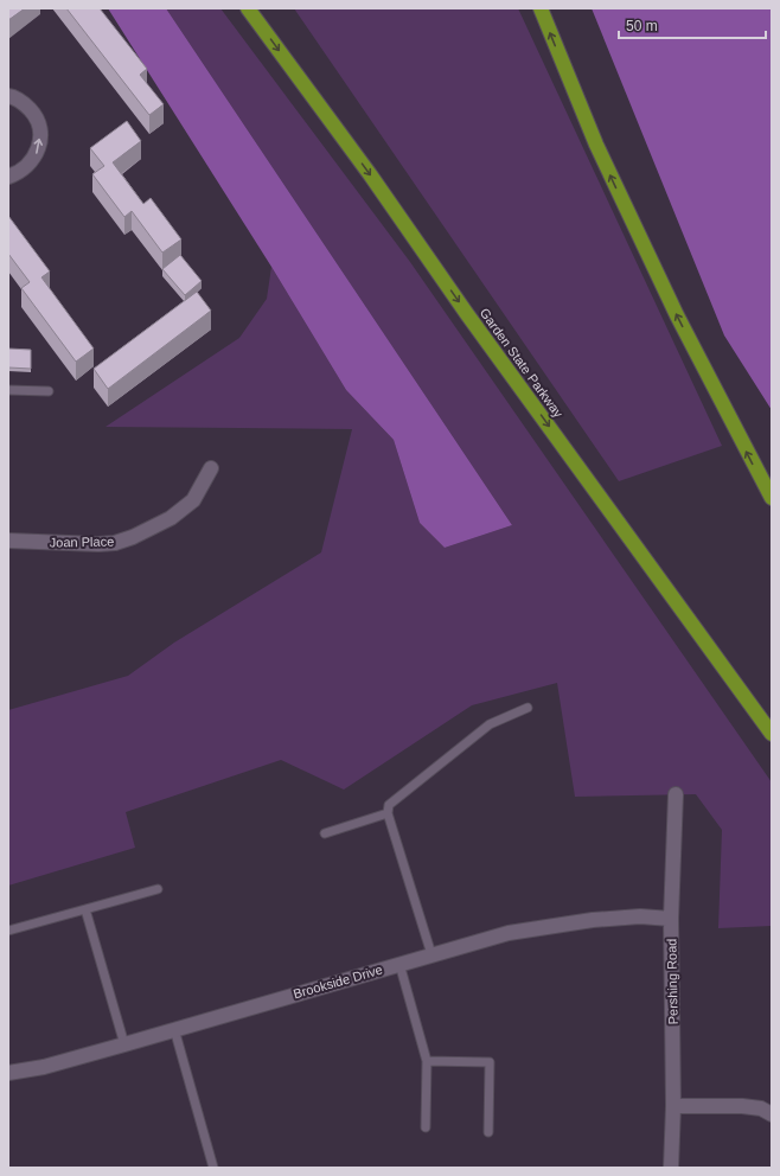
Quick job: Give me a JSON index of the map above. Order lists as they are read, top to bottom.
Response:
{
  "streets": {
    "highway": ["Garden State Parkway"],
    "street": ["Joan Place", "Brookside Drive", "Pershing Road"]
  },
  "crossings": [
    ["Brookside Drive", "Pershing Road"]
  ],
  "one_way": ["Garden State Parkway"],
  "scale_bar": "50 m"
}
